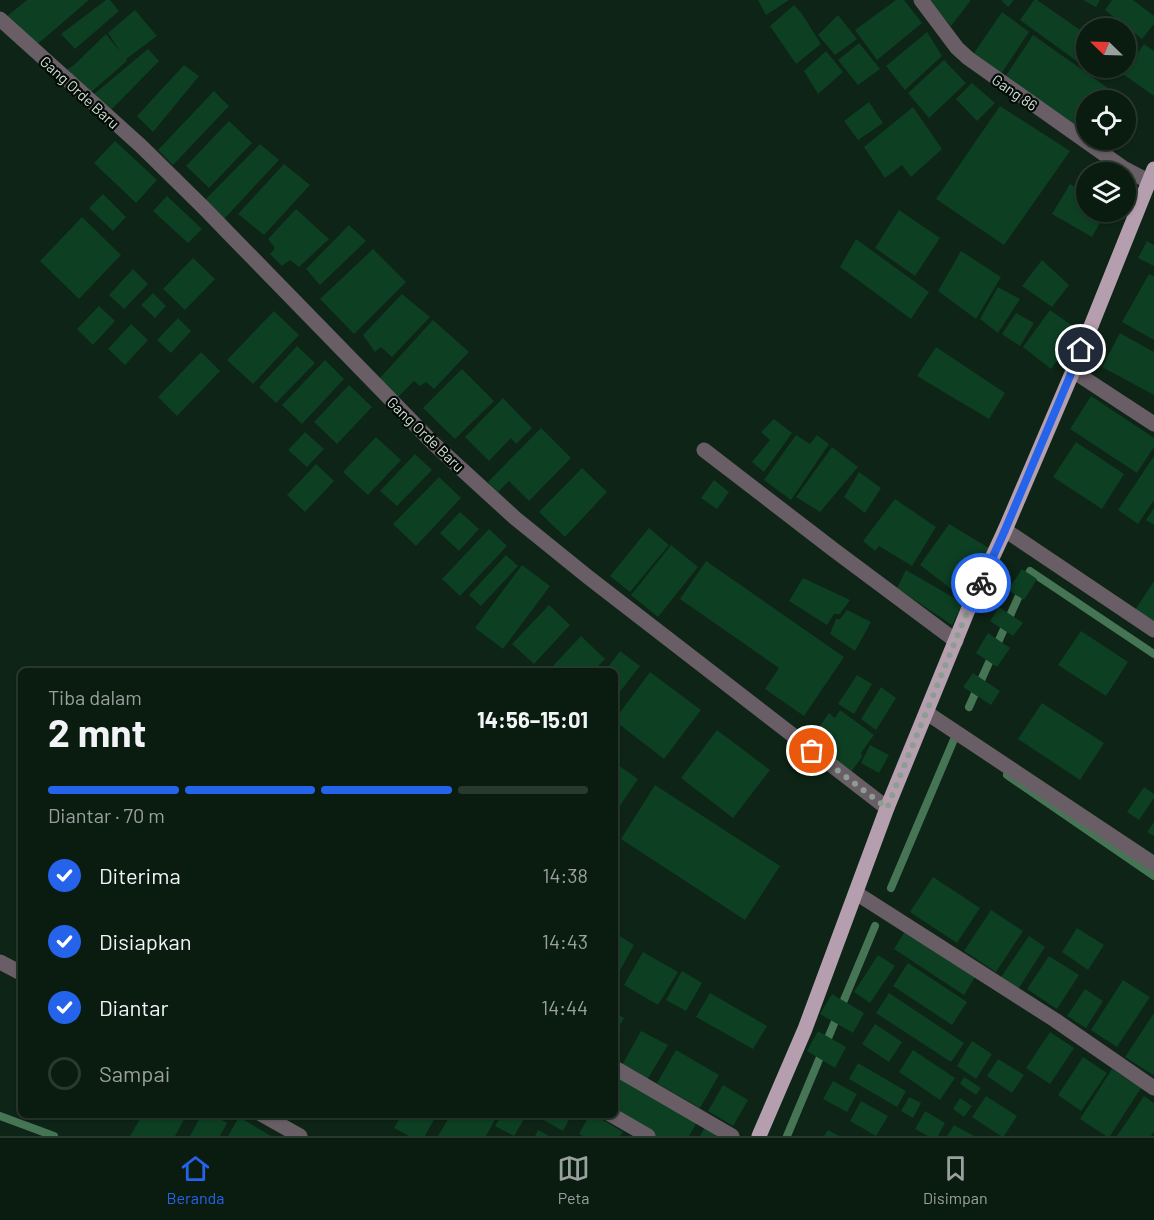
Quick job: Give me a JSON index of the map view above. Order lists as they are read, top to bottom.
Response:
{
  "streets": {
    "street": ["Gang Orde Baru", "Gang 86"]
  },
  "north": "top left",
  "page": {
    "heading": ["2 mnt", "Tiba dalam", "14:56–15:01"],
    "bar": "Diantar · 70 m",
    "list": [
      ["Diterima", "14:38"],
      ["Disiapkan", "14:43"],
      ["Diantar", "14:44"],
      "Sampai"
    ],
    "tabs": ["Beranda", "Peta", "Disimpan"]
  }
}
